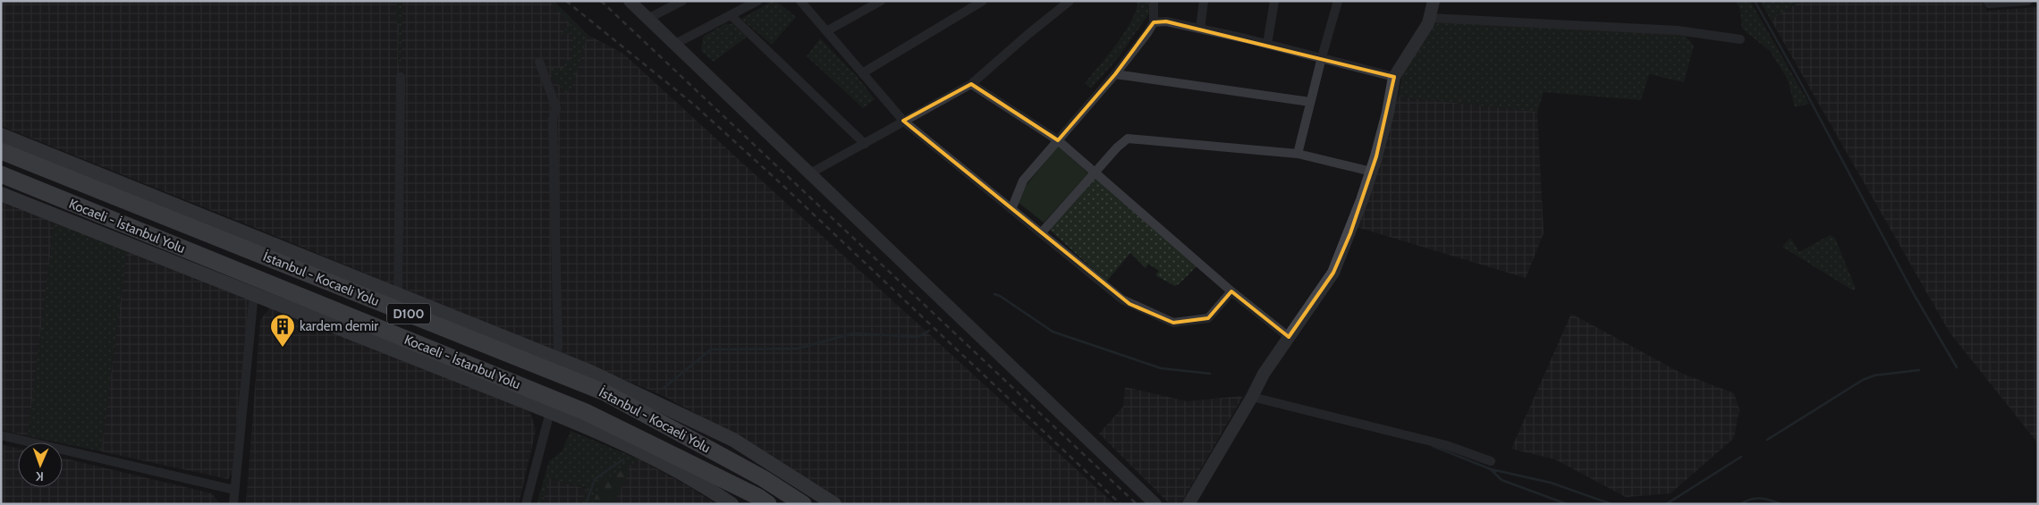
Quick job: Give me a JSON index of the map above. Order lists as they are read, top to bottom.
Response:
{
  "streets": {
    "highway": ["Kocaeli - İstanbul Yolu", "İstanbul - Kocaeli Yolu", "D100"]
  },
  "places": {
    "building": ["kardem demir"]
  },
  "north": "bottom"
}
